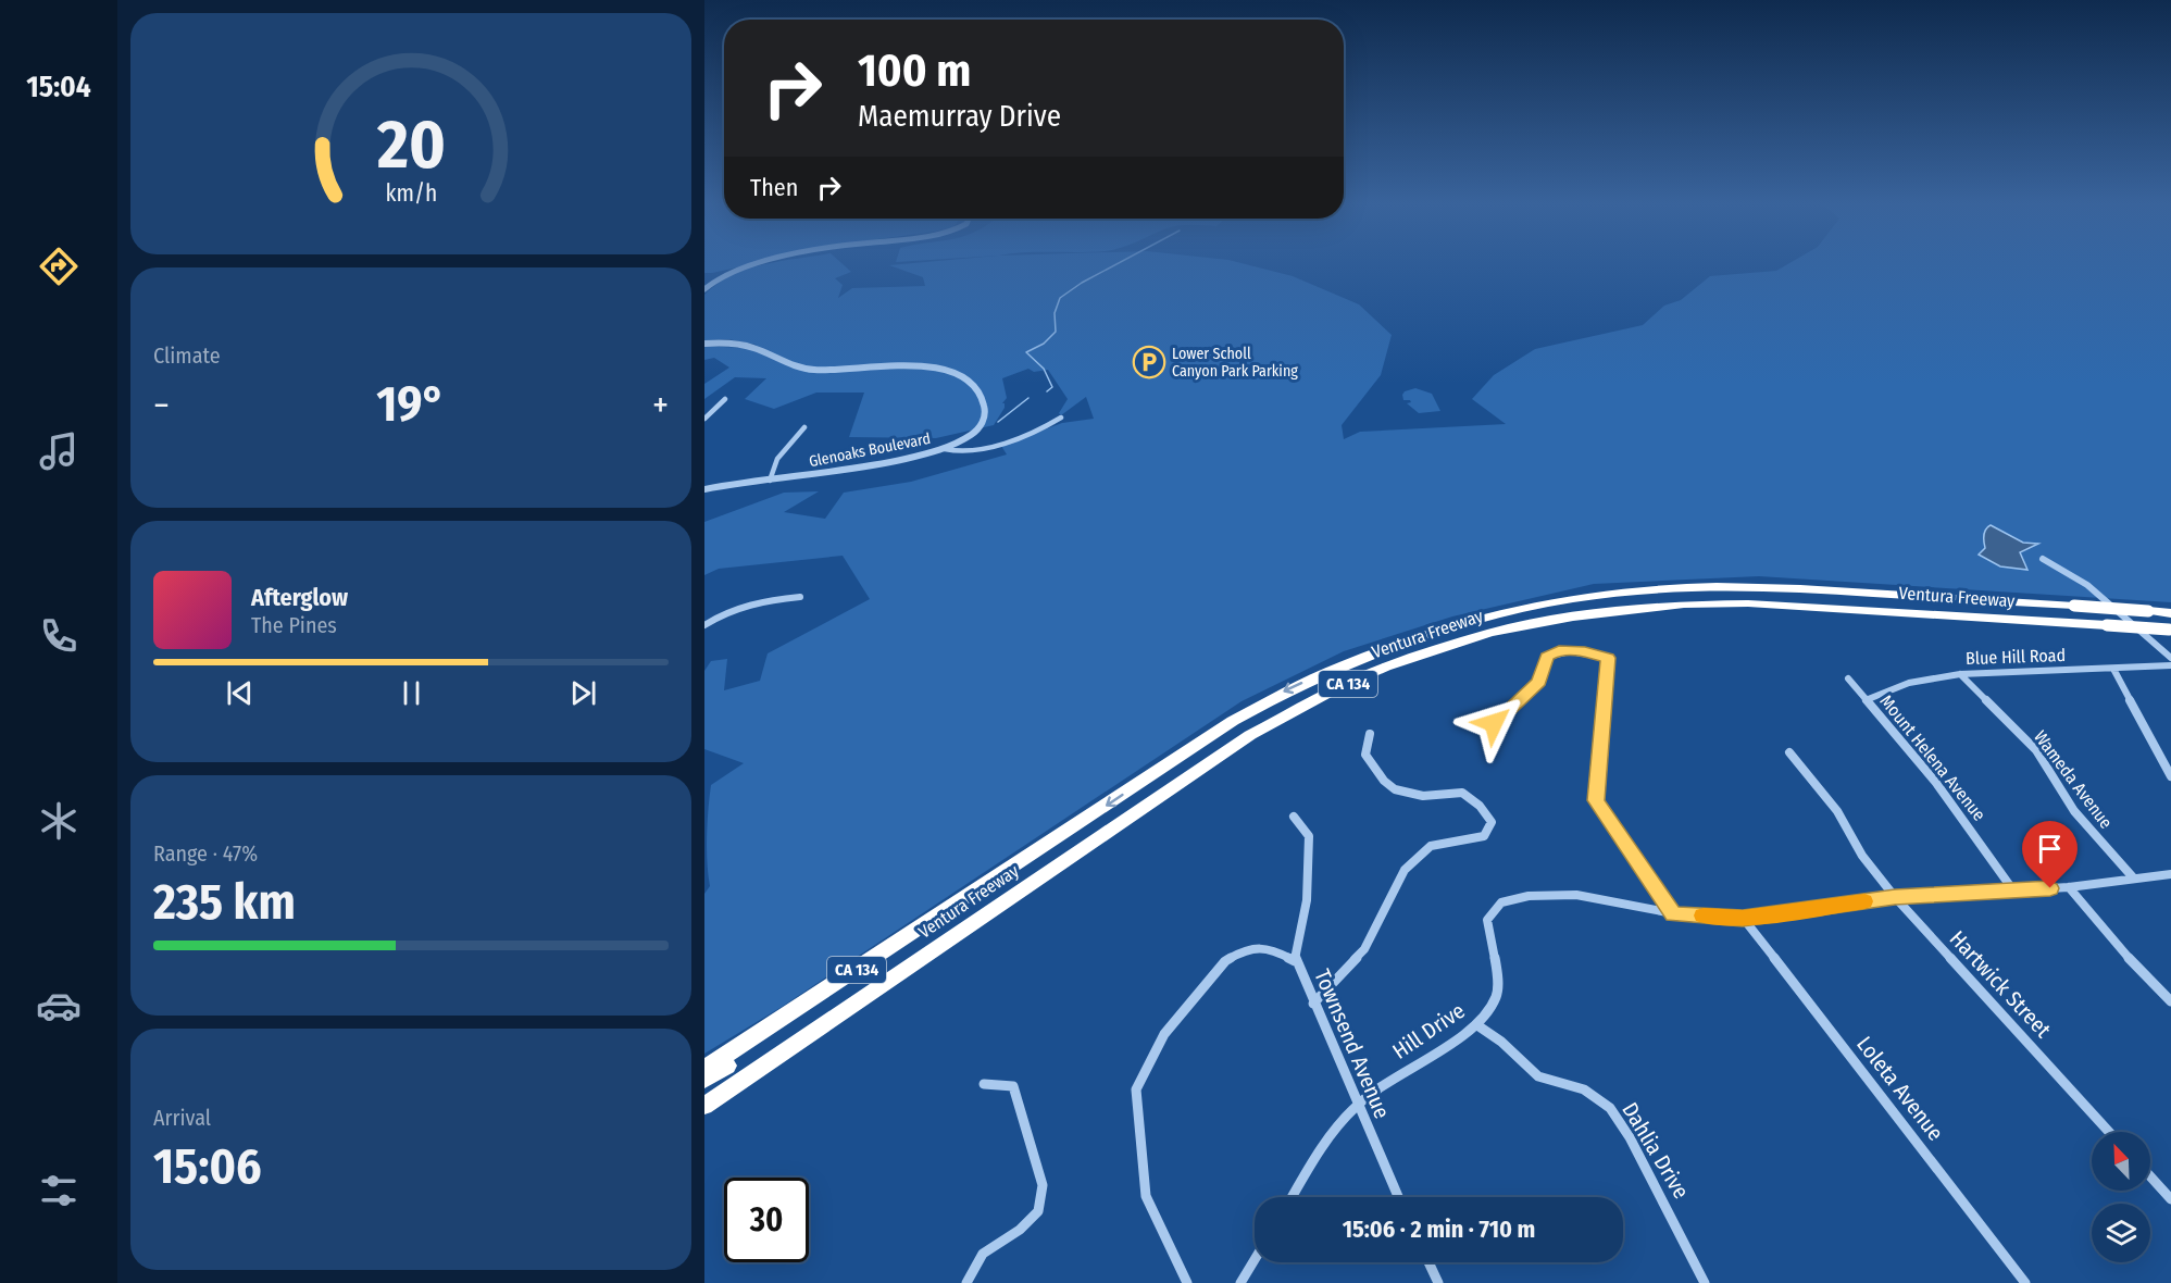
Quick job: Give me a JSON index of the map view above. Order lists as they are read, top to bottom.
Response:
{
  "streets": {
    "highway": ["Ventura Freeway", "CA 134"],
    "street": [
      "Glenoaks Boulevard",
      "Blue Hill Road",
      "Mount Helena Avenue",
      "Wameda Avenue",
      "Hartwick Street",
      "Hill Drive",
      "Townsend Avenue",
      "Loleta Avenue",
      "Dahlia Drive"
    ]
  },
  "crossings": [
    ["Blue Hill Road", "Mount Helena Avenue"],
    ["Blue Hill Road", "Wameda Avenue"],
    ["Mount Helena Avenue", "Hill Drive"],
    ["Wameda Avenue", "Hill Drive"],
    ["Hartwick Street", "Hill Drive"],
    ["Hill Drive", "Townsend Avenue"],
    ["Hill Drive", "Loleta Avenue"],
    ["Hill Drive", "Dahlia Drive"]
  ],
  "places": {
    "parking": ["Lower Scholl Canyon Park Parking"]
  },
  "north": "top left",
  "page": {
    "tabs": "15:04",
    "turn": ["100 m", "Maemurray Drive"],
    "then": "Then",
    "tile": [
      "Climate",
      ["Range · 47%", "235 km"],
      ["Arrival", "15:06"]
    ],
    "heat": ["−", "19°", "+"],
    "song": ["Afterglow", "The Pines"],
    "limit": "30",
    "trip": "15:06 · 2 min · 710 m",
    "gauge": ["20", "km/h"]
  }
}
